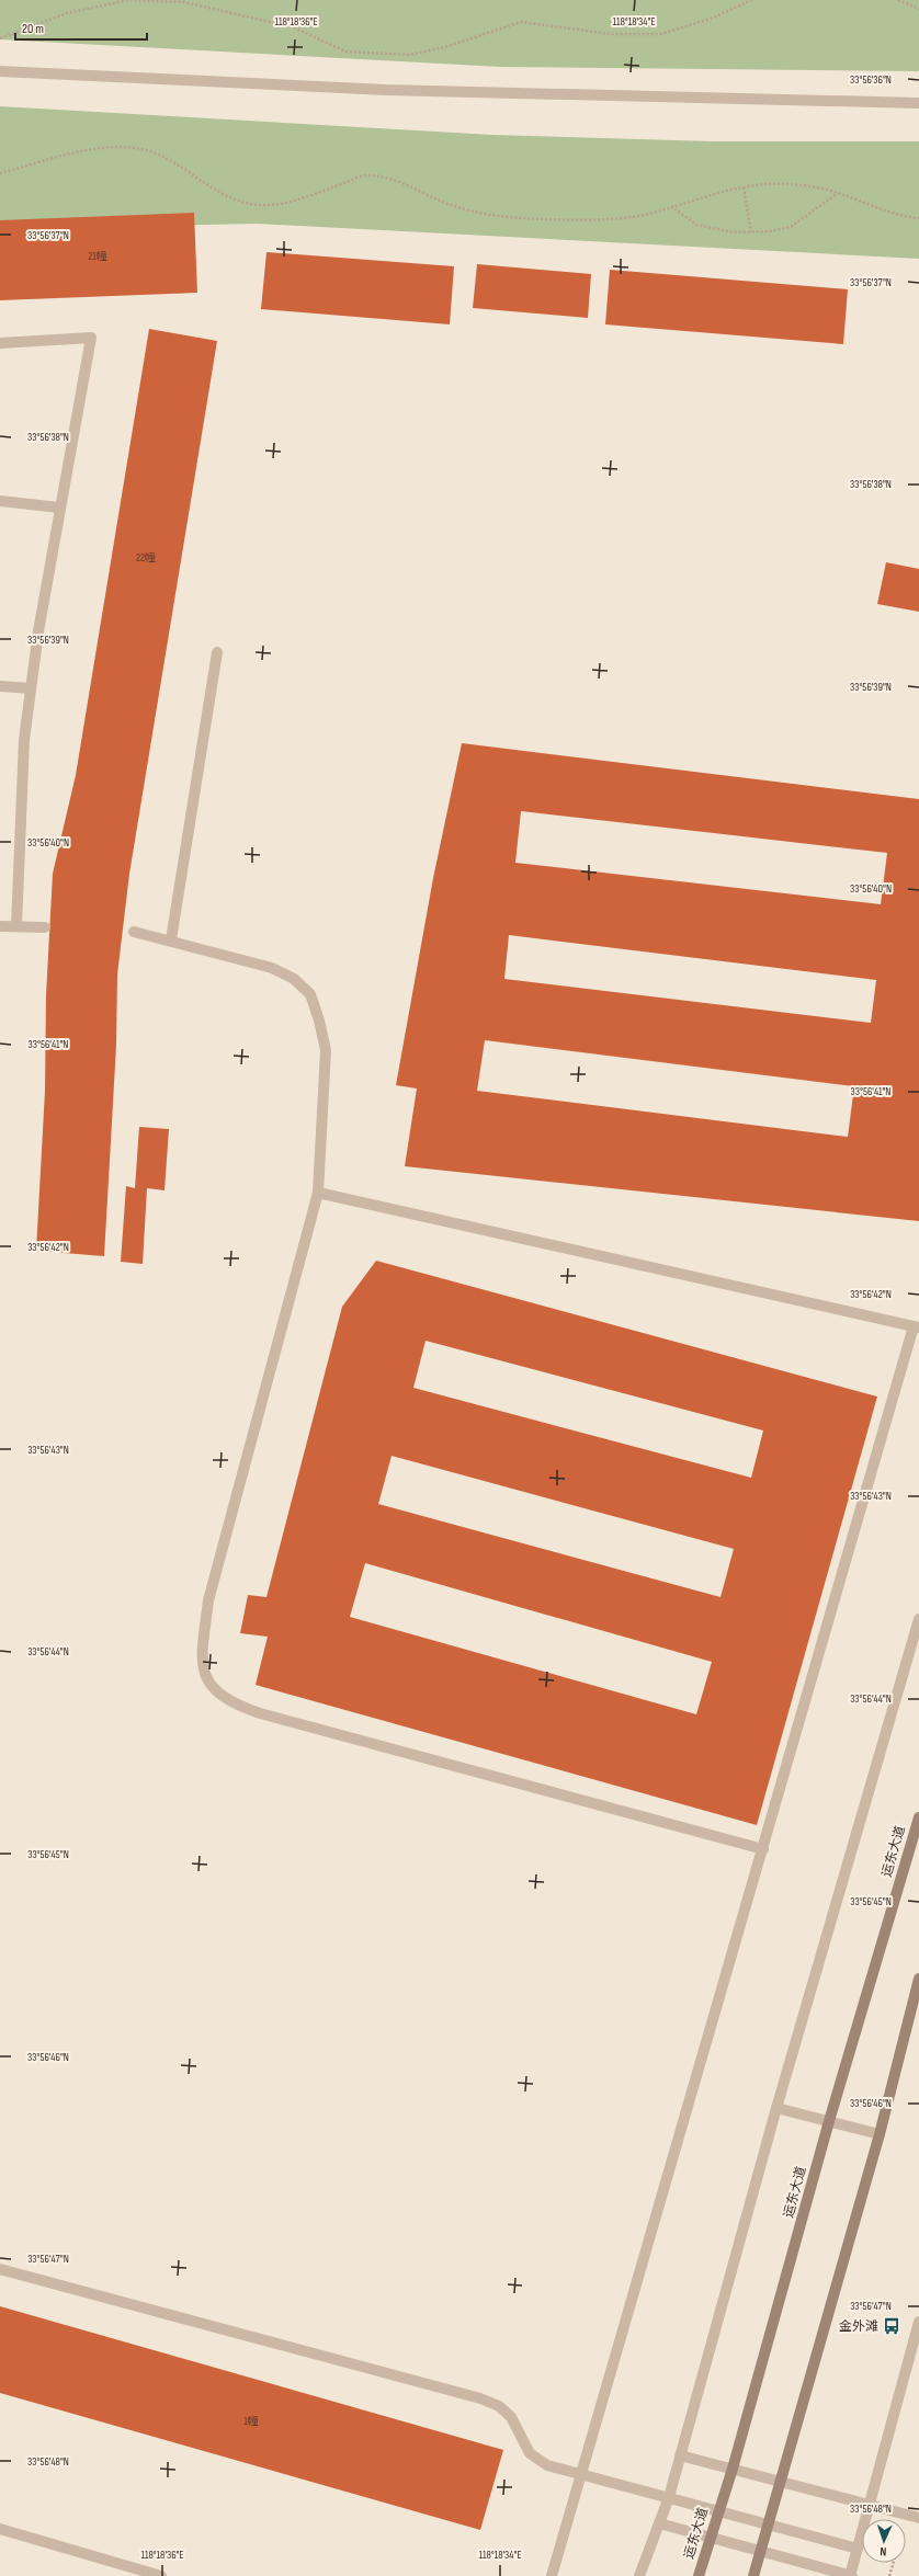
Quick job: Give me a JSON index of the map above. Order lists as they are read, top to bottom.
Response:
{
  "streets": {
    "main road": ["运东大道"]
  },
  "places": {
    "bus stop": ["金外滩"]
  },
  "house_numbers": ["21幢", "22幢", "1幢"],
  "scale_bar": "20 m",
  "north": "bottom",
  "coordinates": [
    "118°18'36\"E",
    "118°18'34\"E",
    "33°56'36\"N",
    "33°56'37\"N",
    "33°56'38\"N",
    "33°56'39\"N",
    "33°56'40\"N",
    "33°56'41\"N",
    "33°56'42\"N",
    "33°56'43\"N",
    "33°56'44\"N",
    "33°56'45\"N",
    "33°56'46\"N",
    "33°56'47\"N",
    "33°56'48\"N"
  ]
}
